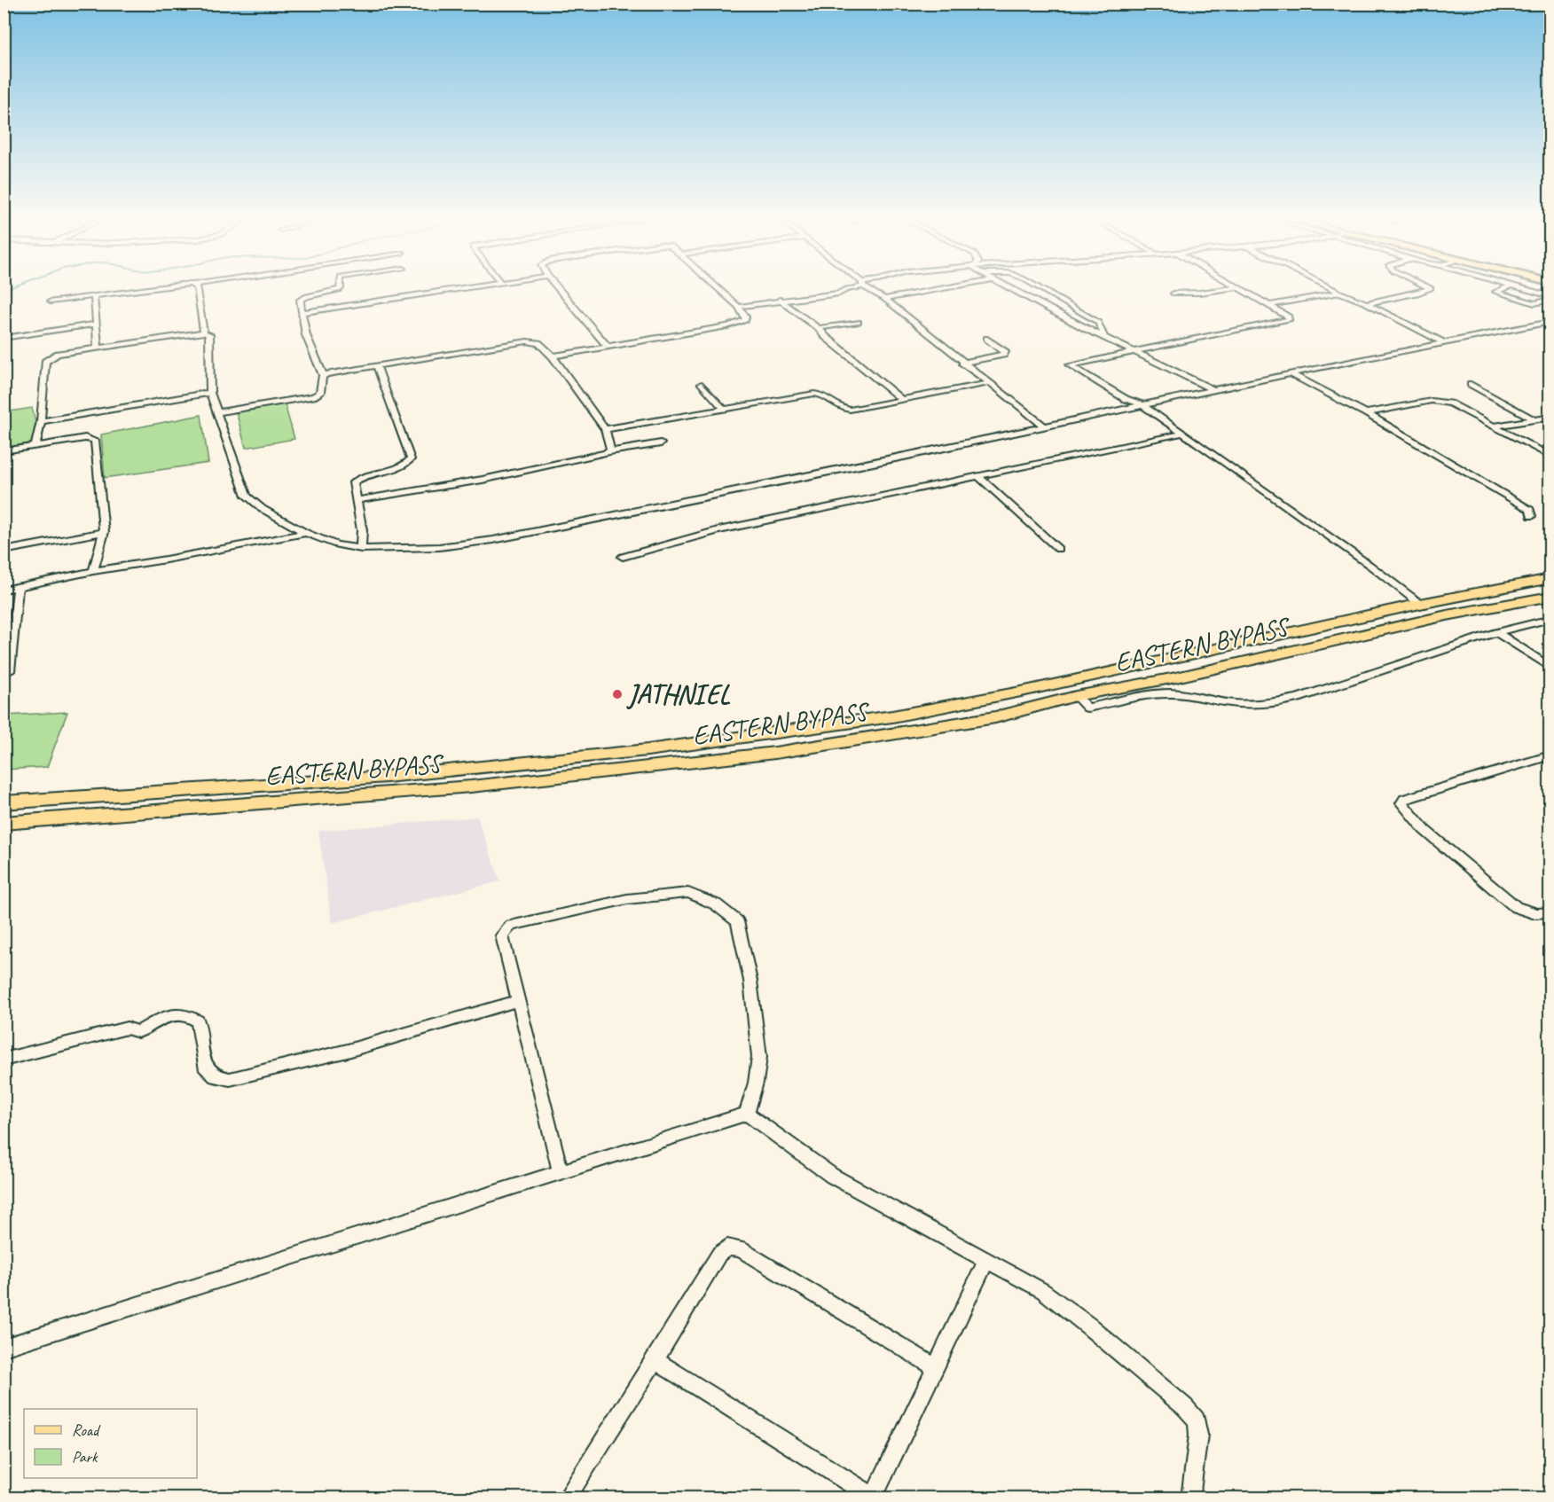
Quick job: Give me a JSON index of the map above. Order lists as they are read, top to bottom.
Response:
{
  "streets": {
    "main road": ["EASTERN BYPASS"]
  },
  "places": ["JATHNIEL"],
  "legend": ["Road", "Park"]
}
